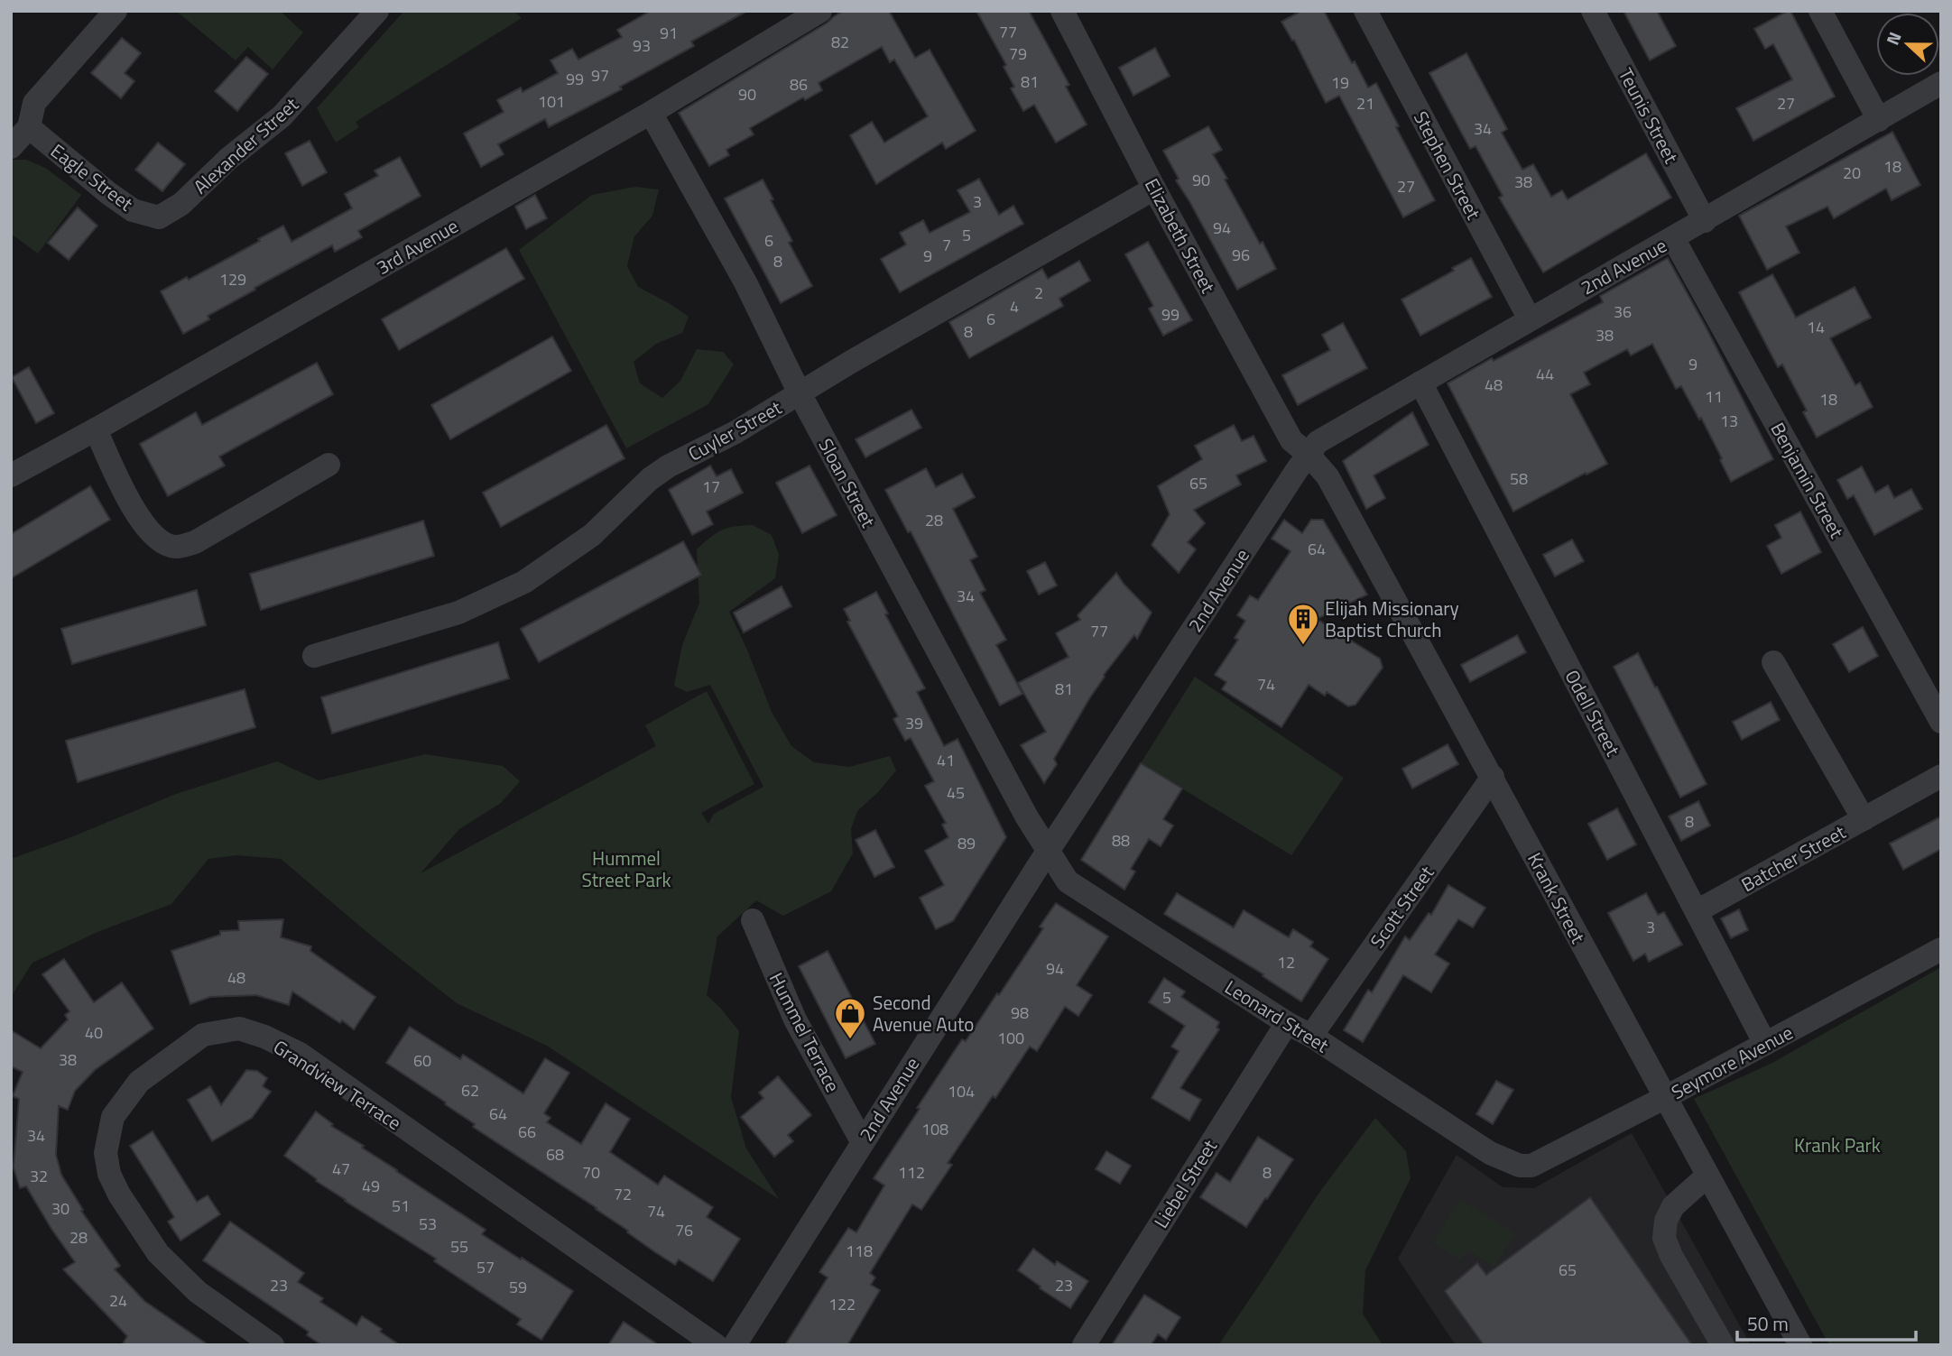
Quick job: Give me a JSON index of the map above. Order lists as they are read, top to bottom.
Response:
{
  "streets": {
    "street": [
      "Teunis Street",
      "Alexander Street",
      "Stephen Street",
      "Eagle Street",
      "Elizabeth Street",
      "3rd Avenue",
      "2nd Avenue",
      "Cuyler Street",
      "Benjamin Street",
      "Sloan Street",
      "Odell Street",
      "Batcher Street",
      "Krank Street",
      "Scott Street",
      "Leonard Street",
      "Hummel Terrace",
      "Seymore Avenue",
      "Grandview Terrace",
      "Liebel Street"
    ]
  },
  "crossings": [
    ["Teunis Street", "2nd Avenue"],
    ["Alexander Street", "Eagle Street"],
    ["Stephen Street", "2nd Avenue"],
    ["Elizabeth Street", "2nd Avenue"],
    ["Elizabeth Street", "Cuyler Street"],
    ["Elizabeth Street", "Krank Street"],
    ["3rd Avenue", "Sloan Street"],
    ["2nd Avenue", "Benjamin Street"],
    ["2nd Avenue", "Sloan Street"],
    ["2nd Avenue", "Odell Street"],
    ["2nd Avenue", "Krank Street"],
    ["2nd Avenue", "Leonard Street"],
    ["2nd Avenue", "Hummel Terrace"],
    ["Cuyler Street", "Sloan Street"],
    ["Sloan Street", "Leonard Street"],
    ["Odell Street", "Batcher Street"],
    ["Odell Street", "Seymore Avenue"],
    ["Krank Street", "Scott Street"],
    ["Krank Street", "Seymore Avenue"],
    ["Scott Street", "Leonard Street"],
    ["Leonard Street", "Seymore Avenue"],
    ["Leonard Street", "Liebel Street"]
  ],
  "parks": ["Hummel Street Park", "Krank Park"],
  "places": {
    "building": ["Elijah Missionary Baptist Church"],
    "shop": ["Second Avenue Auto"]
  },
  "house_numbers": [
    "77",
    "91",
    "82",
    "93",
    "79",
    "97",
    "99",
    "81",
    "19",
    "86",
    "90",
    "101",
    "21",
    "27",
    "34",
    "18",
    "20",
    "90",
    "38",
    "27",
    "3",
    "94",
    "5",
    "6",
    "7",
    "96",
    "9",
    "8",
    "129",
    "2",
    "4",
    "36",
    "99",
    "6",
    "14",
    "8",
    "38",
    "9",
    "44",
    "48",
    "11",
    "18",
    "13",
    "58",
    "65",
    "17",
    "28",
    "64",
    "34",
    "77",
    "74",
    "81",
    "39",
    "41",
    "45",
    "8",
    "88",
    "89",
    "3",
    "12",
    "94",
    "48",
    "5",
    "98",
    "40",
    "100",
    "38",
    "60",
    "62",
    "104",
    "64",
    "108",
    "66",
    "34",
    "68",
    "47",
    "70",
    "112",
    "8",
    "32",
    "49",
    "72",
    "51",
    "30",
    "74",
    "53",
    "76",
    "28",
    "55",
    "118",
    "57",
    "65",
    "23",
    "23",
    "59",
    "24",
    "122"
  ],
  "scale_bar": "50 m",
  "north": "left"
}
